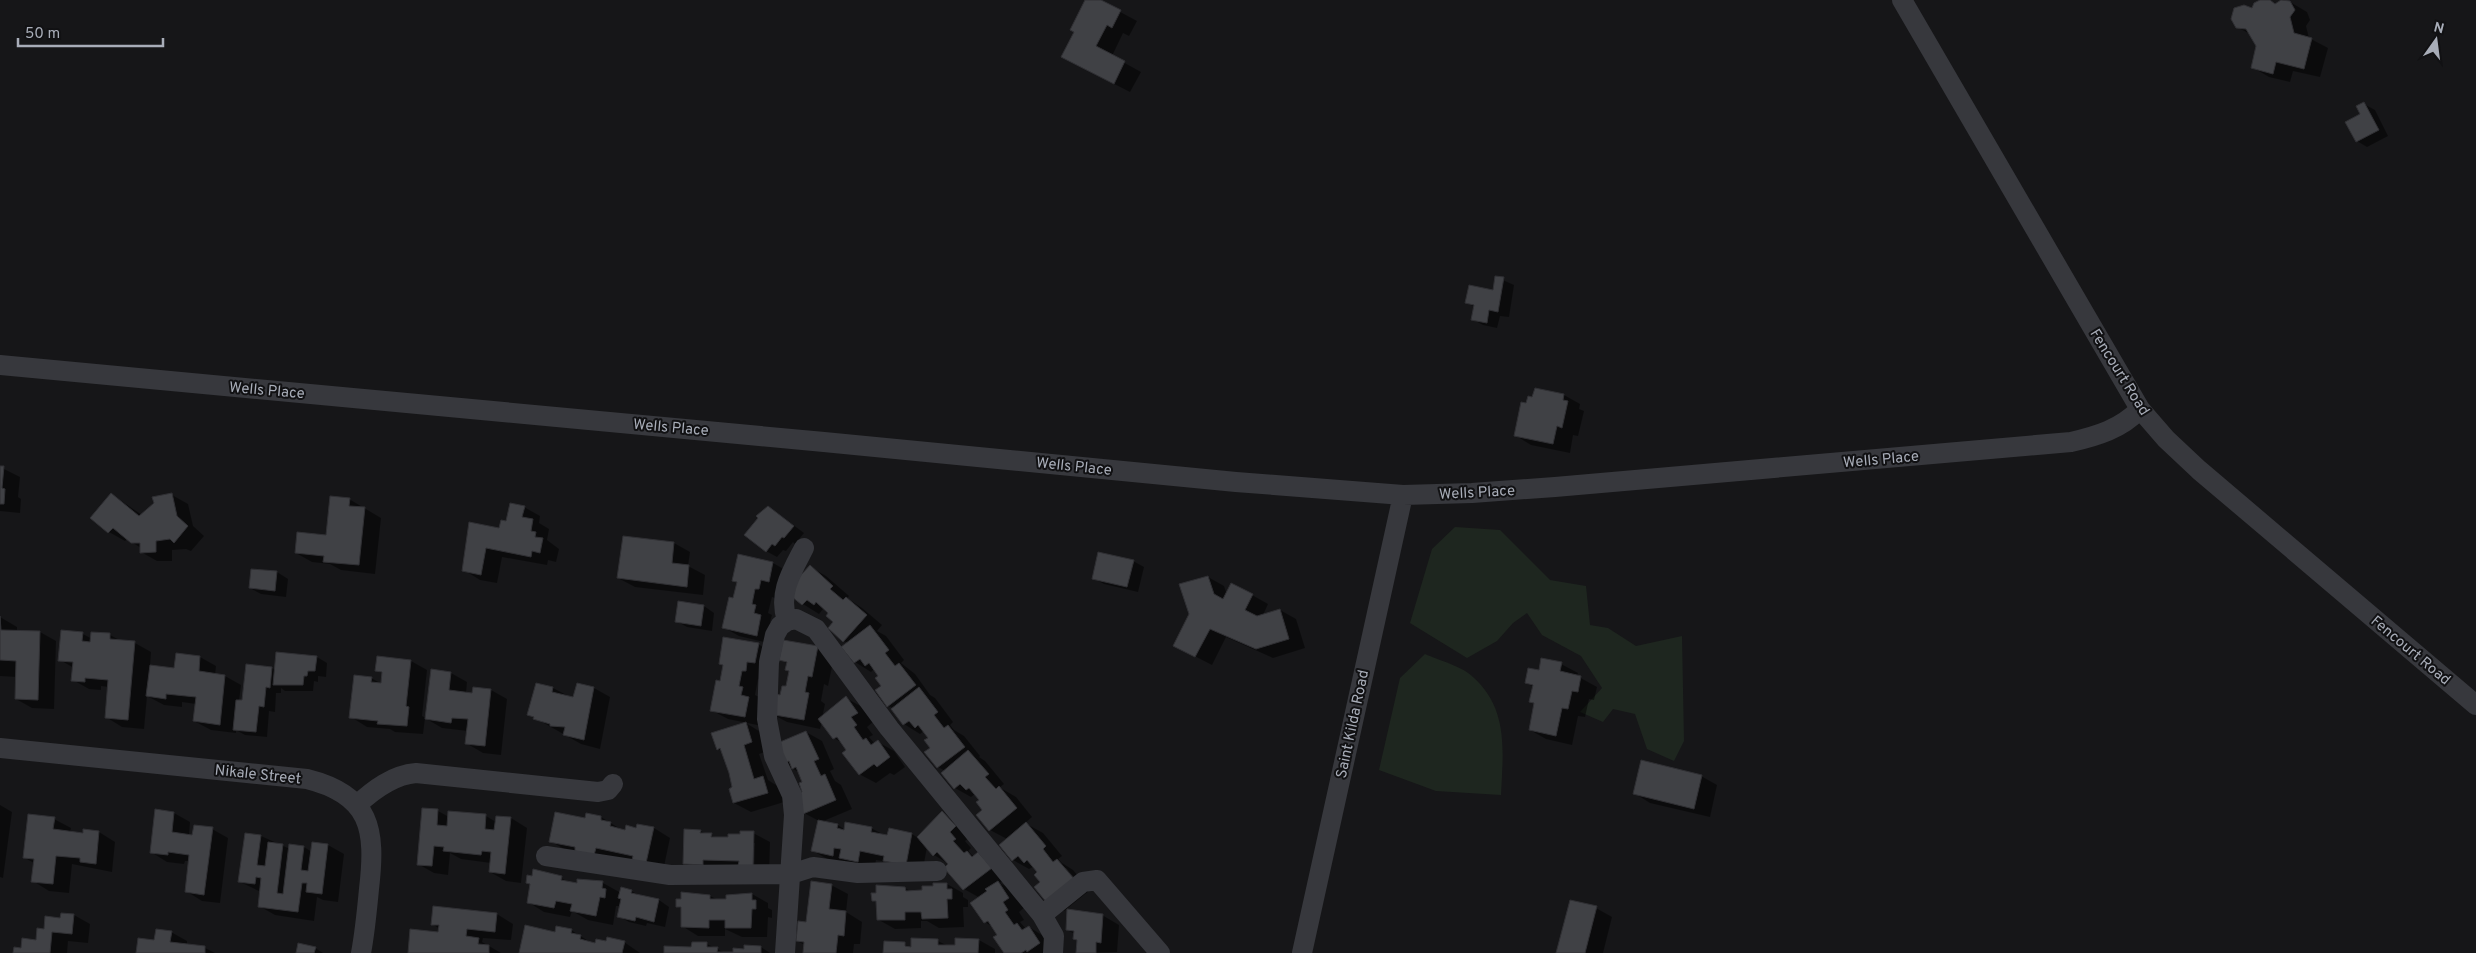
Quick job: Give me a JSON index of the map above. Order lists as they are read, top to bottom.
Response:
{
  "streets": {
    "street": [
      "Fencourt Road",
      "Wells Place",
      "Saint Kilda Road",
      "Nikale Street"
    ]
  },
  "crossings": [
    ["Fencourt Road", "Wells Place"],
    ["Wells Place", "Saint Kilda Road"]
  ],
  "scale_bar": "50 m",
  "north": "top"
}
